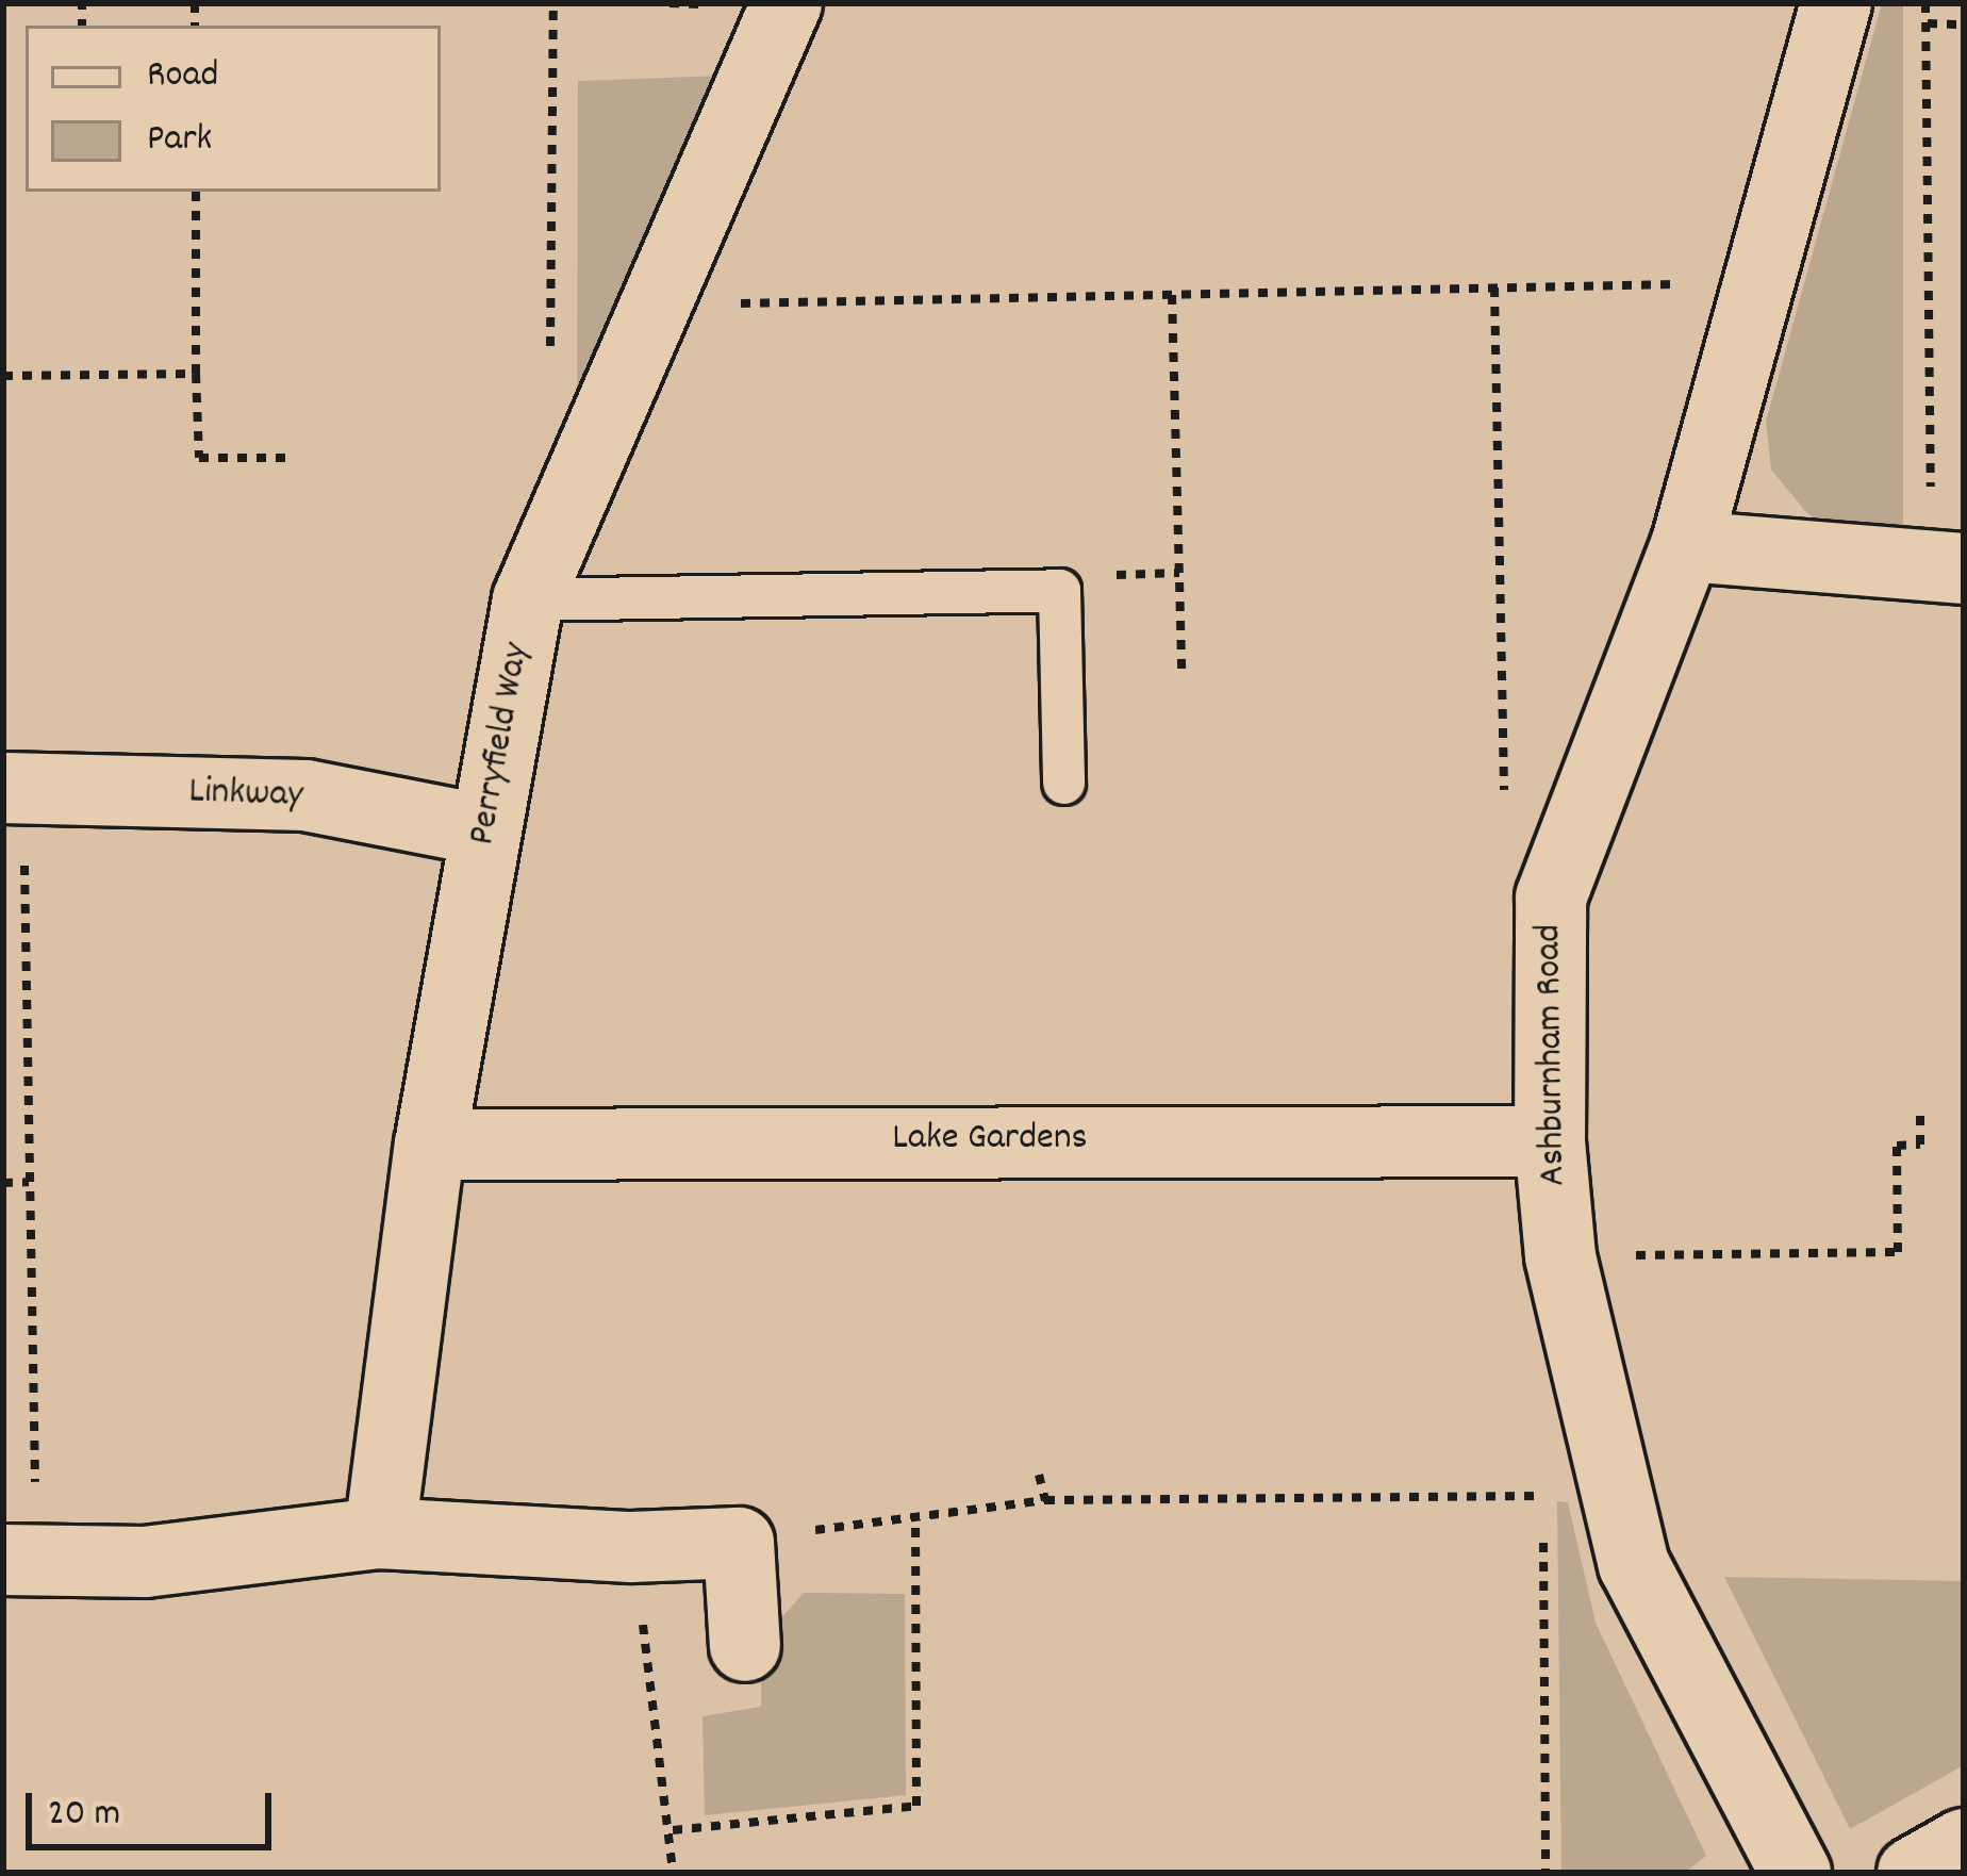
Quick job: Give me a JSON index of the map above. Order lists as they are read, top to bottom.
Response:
{
  "streets": {
    "street": [
      "Perryfield Way",
      "Linkway",
      "Ashburnham Road",
      "Lake Gardens"
    ]
  },
  "crossings": [
    ["Perryfield Way", "Linkway"],
    ["Perryfield Way", "Lake Gardens"],
    ["Ashburnham Road", "Lake Gardens"]
  ],
  "legend": ["Road", "Park"],
  "scale_bar": "20 m"
}
